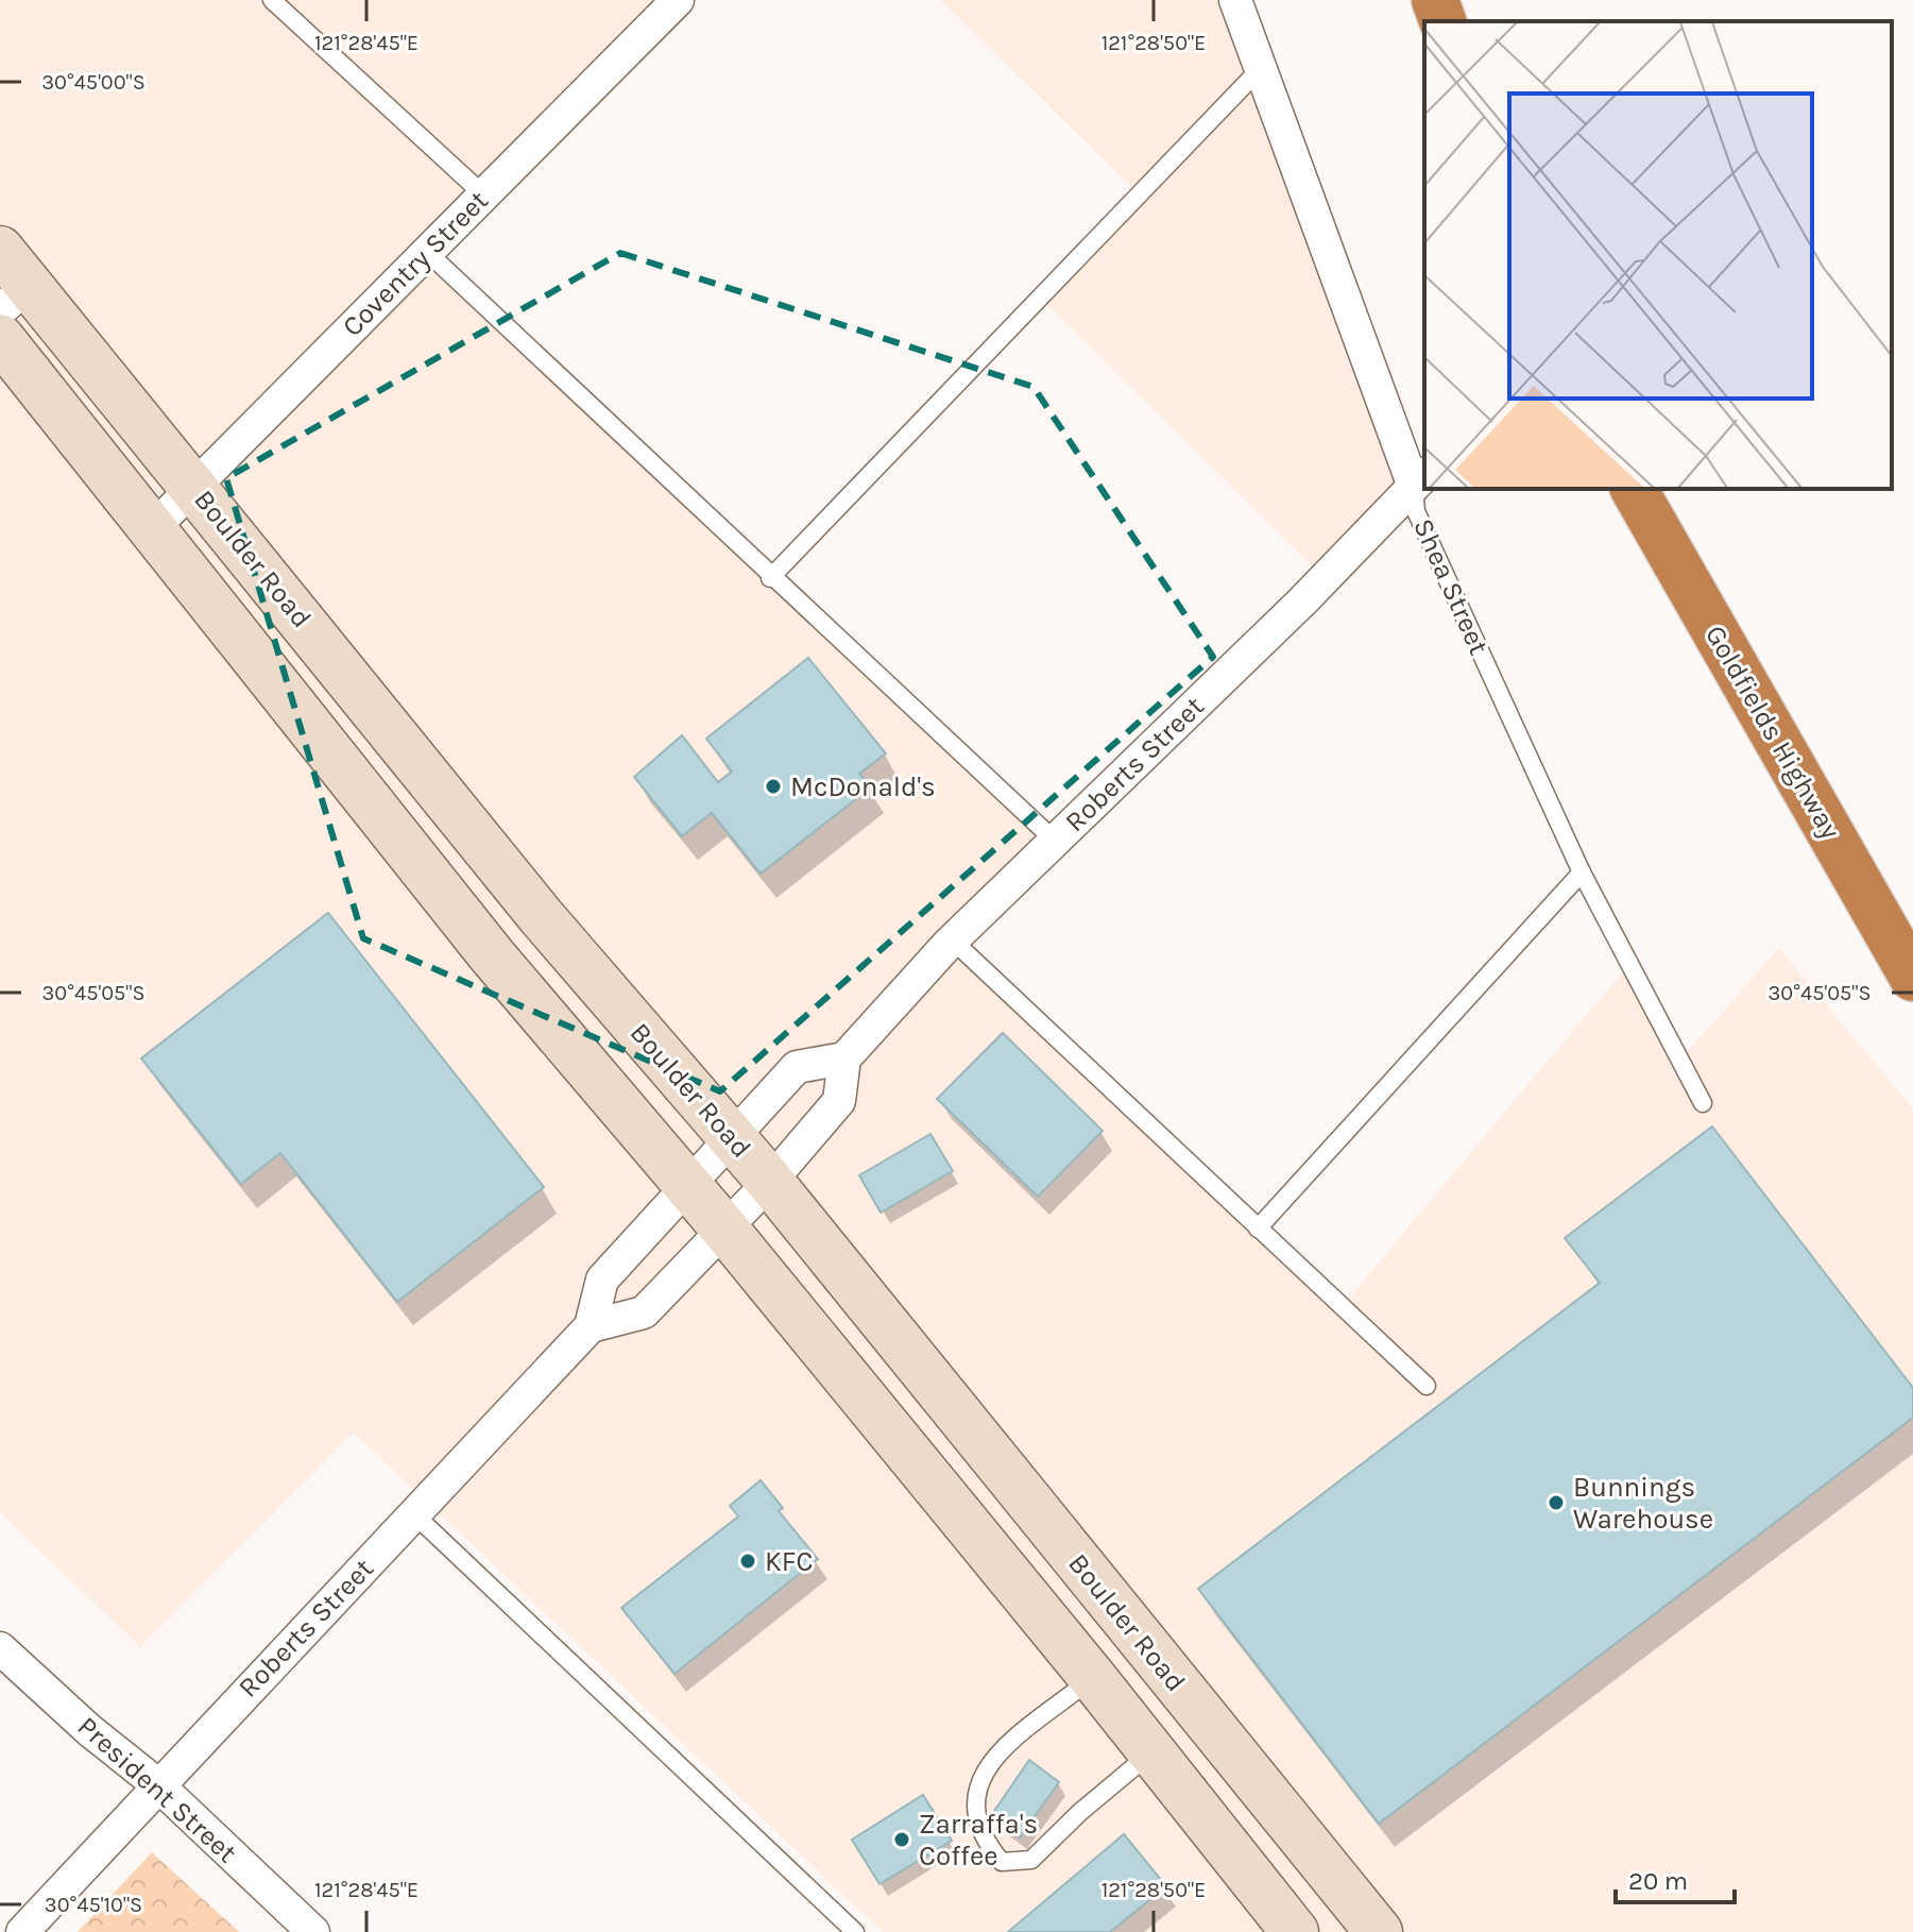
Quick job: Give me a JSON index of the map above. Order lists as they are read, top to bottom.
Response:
{
  "streets": {
    "highway": ["Goldfields Highway"],
    "main road": ["Boulder Road"],
    "street": [
      "Coventry Street",
      "Shea Street",
      "Roberts Street",
      "President Street"
    ]
  },
  "crossings": [
    ["Coventry Street", "Boulder Road"],
    ["Boulder Road", "Roberts Street"],
    ["Shea Street", "Roberts Street"],
    ["Roberts Street", "President Street"]
  ],
  "places": [
    "McDonald's",
    "Bunnings Warehouse",
    "KFC",
    "Zarraffa's Coffee"
  ],
  "scale_bar": "20 m",
  "coordinates": [
    "121°28'45\"E",
    "121°28'50\"E",
    "30°45'00\"S",
    "30°45'05\"S",
    "30°45'10\"S"
  ]
}
